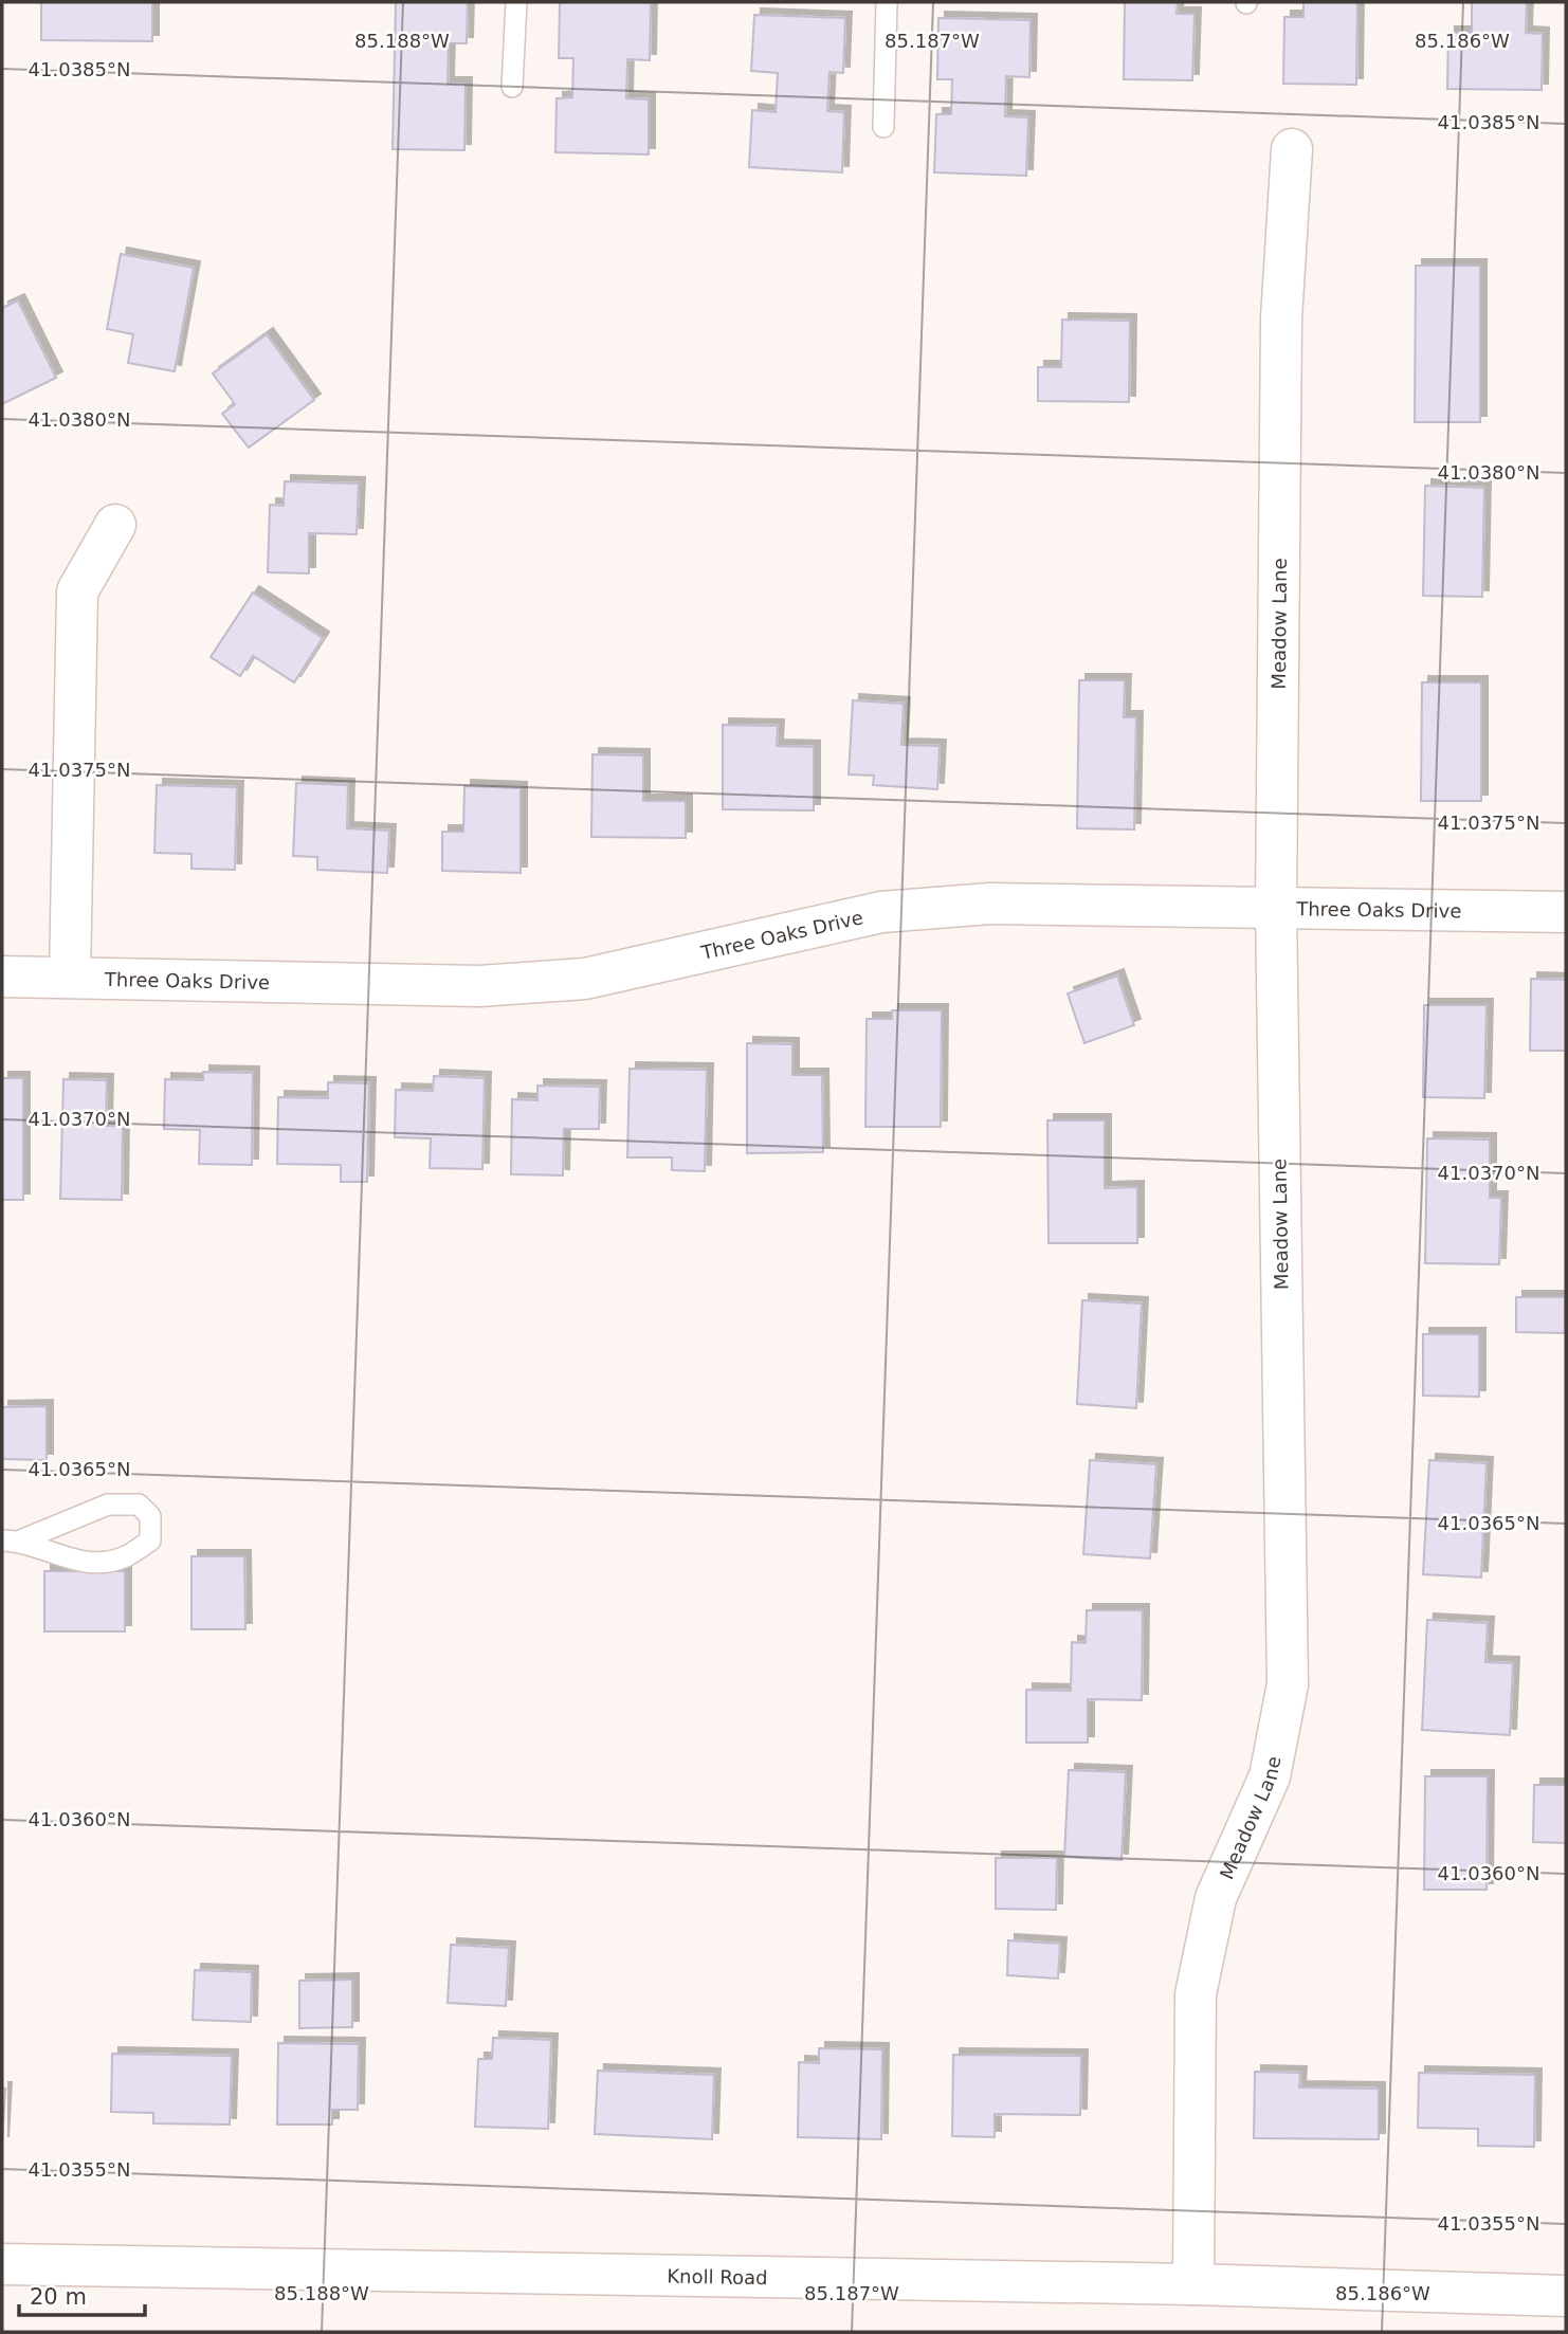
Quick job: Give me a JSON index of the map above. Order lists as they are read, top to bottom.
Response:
{
  "streets": {
    "street": ["Meadow Lane", "Three Oaks Drive", "Knoll Road"]
  },
  "crossings": [
    ["Meadow Lane", "Three Oaks Drive"],
    ["Meadow Lane", "Knoll Road"]
  ],
  "scale_bar": "20 m",
  "coordinates": [
    "85.188°W",
    "85.187°W",
    "85.186°W",
    "41.0385°N",
    "41.0380°N",
    "41.0375°N",
    "41.0370°N",
    "41.0365°N",
    "41.0360°N",
    "41.0355°N"
  ]
}
